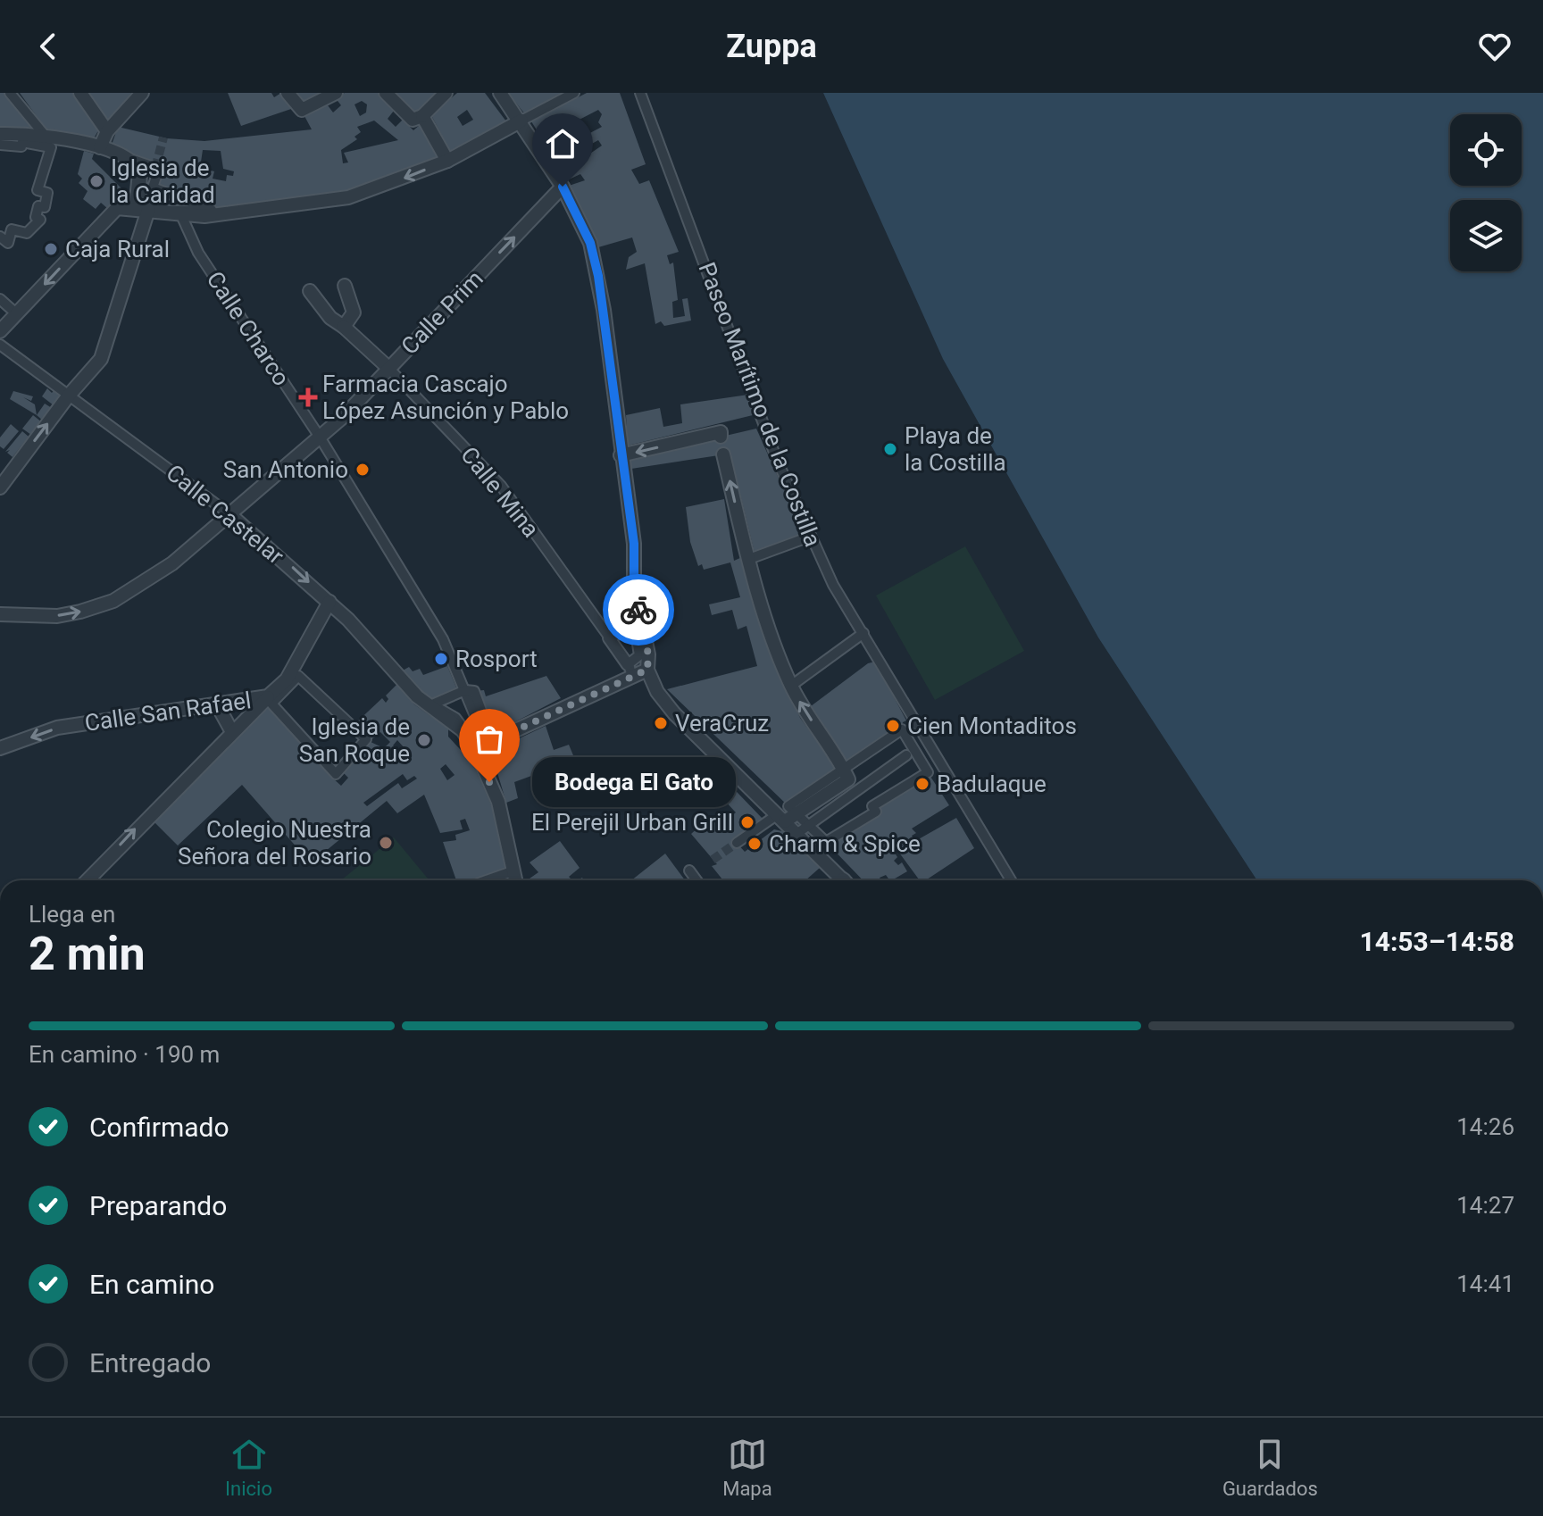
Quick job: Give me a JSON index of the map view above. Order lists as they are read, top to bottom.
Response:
{
  "streets": {
    "street": [
      "Calle Prim",
      "Calle Charco",
      "Paseo Marítimo de la Costilla",
      "Calle Mina",
      "Calle Castelar",
      "Calle San Rafael"
    ]
  },
  "crossings": [
    ["Calle Prim", "Calle Charco"],
    ["Calle Prim", "Calle Mina"],
    ["Calle Prim", "Calle Castelar"],
    ["Calle Charco", "Calle Castelar"],
    ["Calle Castelar", "Calle San Rafael"]
  ],
  "one_way": ["Calle Prim", "Calle San Rafael"],
  "places": {
    "other": [
      "Iglesia de la Caridad",
      "Caja Rural",
      "Playa de la Costilla",
      "San Antonio",
      "Rosport",
      "VeraCruz",
      "Cien Montaditos",
      "Iglesia de San Roque",
      "Bodega El Gato",
      "Badulaque",
      "El Perejil Urban Grill",
      "Colegio Nuestra Señora del Rosario",
      "Charm & Spice"
    ],
    "health": ["Farmacia Cascajo López Asunción y Pablo"]
  },
  "page": {
    "header": "Zuppa",
    "bubble": "Bodega El Gato",
    "heading": ["2 min", "Llega en", "14:53–14:58"],
    "bar": "En camino · 190 m",
    "list": [
      ["Confirmado", "14:26"],
      ["Preparando", "14:27"],
      ["En camino", "14:41"],
      "Entregado"
    ],
    "tabs": ["Inicio", "Mapa", "Guardados"]
  }
}
